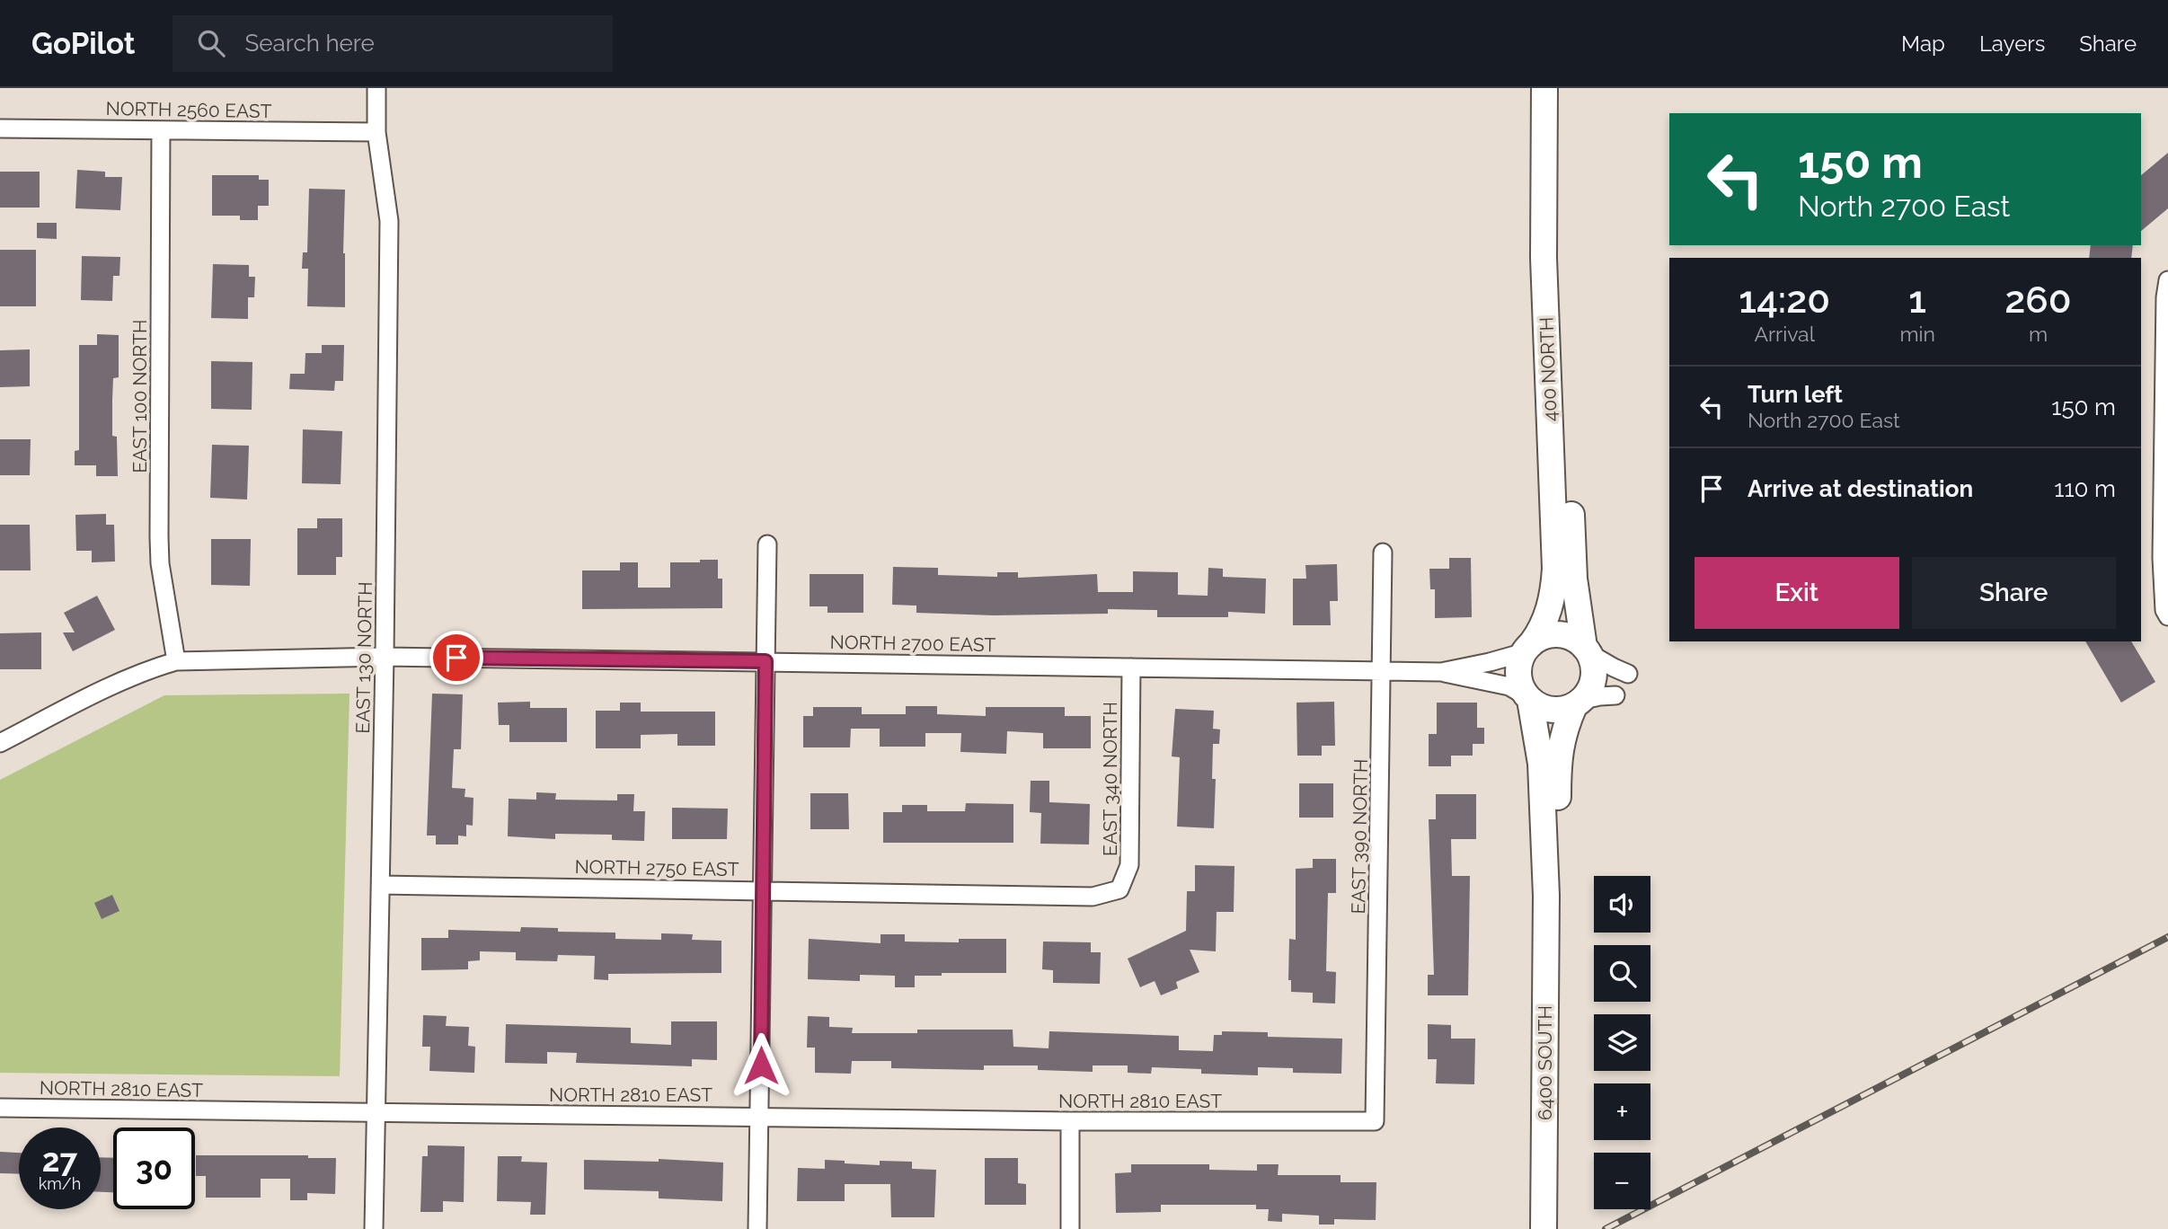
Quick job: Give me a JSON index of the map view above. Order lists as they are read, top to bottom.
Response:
{
  "streets": {
    "main road": ["400 NORTH", "6400 SOUTH"],
    "street": [
      "NORTH 2560 EAST",
      "EAST 100 NORTH",
      "NORTH 2700 EAST",
      "EAST 130 NORTH",
      "EAST 340 NORTH",
      "EAST 390 NORTH",
      "NORTH 2750 EAST",
      "NORTH 2810 EAST"
    ]
  },
  "crossings": [
    ["NORTH 2560 EAST", "EAST 100 NORTH"],
    ["NORTH 2560 EAST", "EAST 130 NORTH"],
    ["400 NORTH", "NORTH 2700 EAST"],
    ["400 NORTH", "6400 SOUTH"],
    ["EAST 100 NORTH", "NORTH 2700 EAST"],
    ["NORTH 2700 EAST", "EAST 130 NORTH"],
    ["NORTH 2700 EAST", "EAST 340 NORTH"],
    ["NORTH 2700 EAST", "EAST 390 NORTH"],
    ["NORTH 2700 EAST", "6400 SOUTH"],
    ["EAST 130 NORTH", "NORTH 2750 EAST"],
    ["EAST 130 NORTH", "NORTH 2810 EAST"],
    ["EAST 340 NORTH", "NORTH 2750 EAST"],
    ["EAST 390 NORTH", "NORTH 2810 EAST"]
  ],
  "page": {
    "header": "GoPilot",
    "search": "Search here",
    "nav": ["Map", "Layers", "Share"],
    "turn": ["150 m", "North 2700 East"],
    "eta": [
      "14:20",
      "Arrival",
      "1",
      "min",
      "260",
      "m"
    ],
    "list": [
      {
        "name": "Turn left",
        "note": "North 2700 East",
        "value": "150 m"
      },
      {
        "name": "Arrive at destination",
        "value": "110 m"
      }
    ],
    "buttons": ["Exit", "Share"],
    "map_buttons": ["+", "−"],
    "speed": "27 km/h",
    "limit": "30"
  }
}
